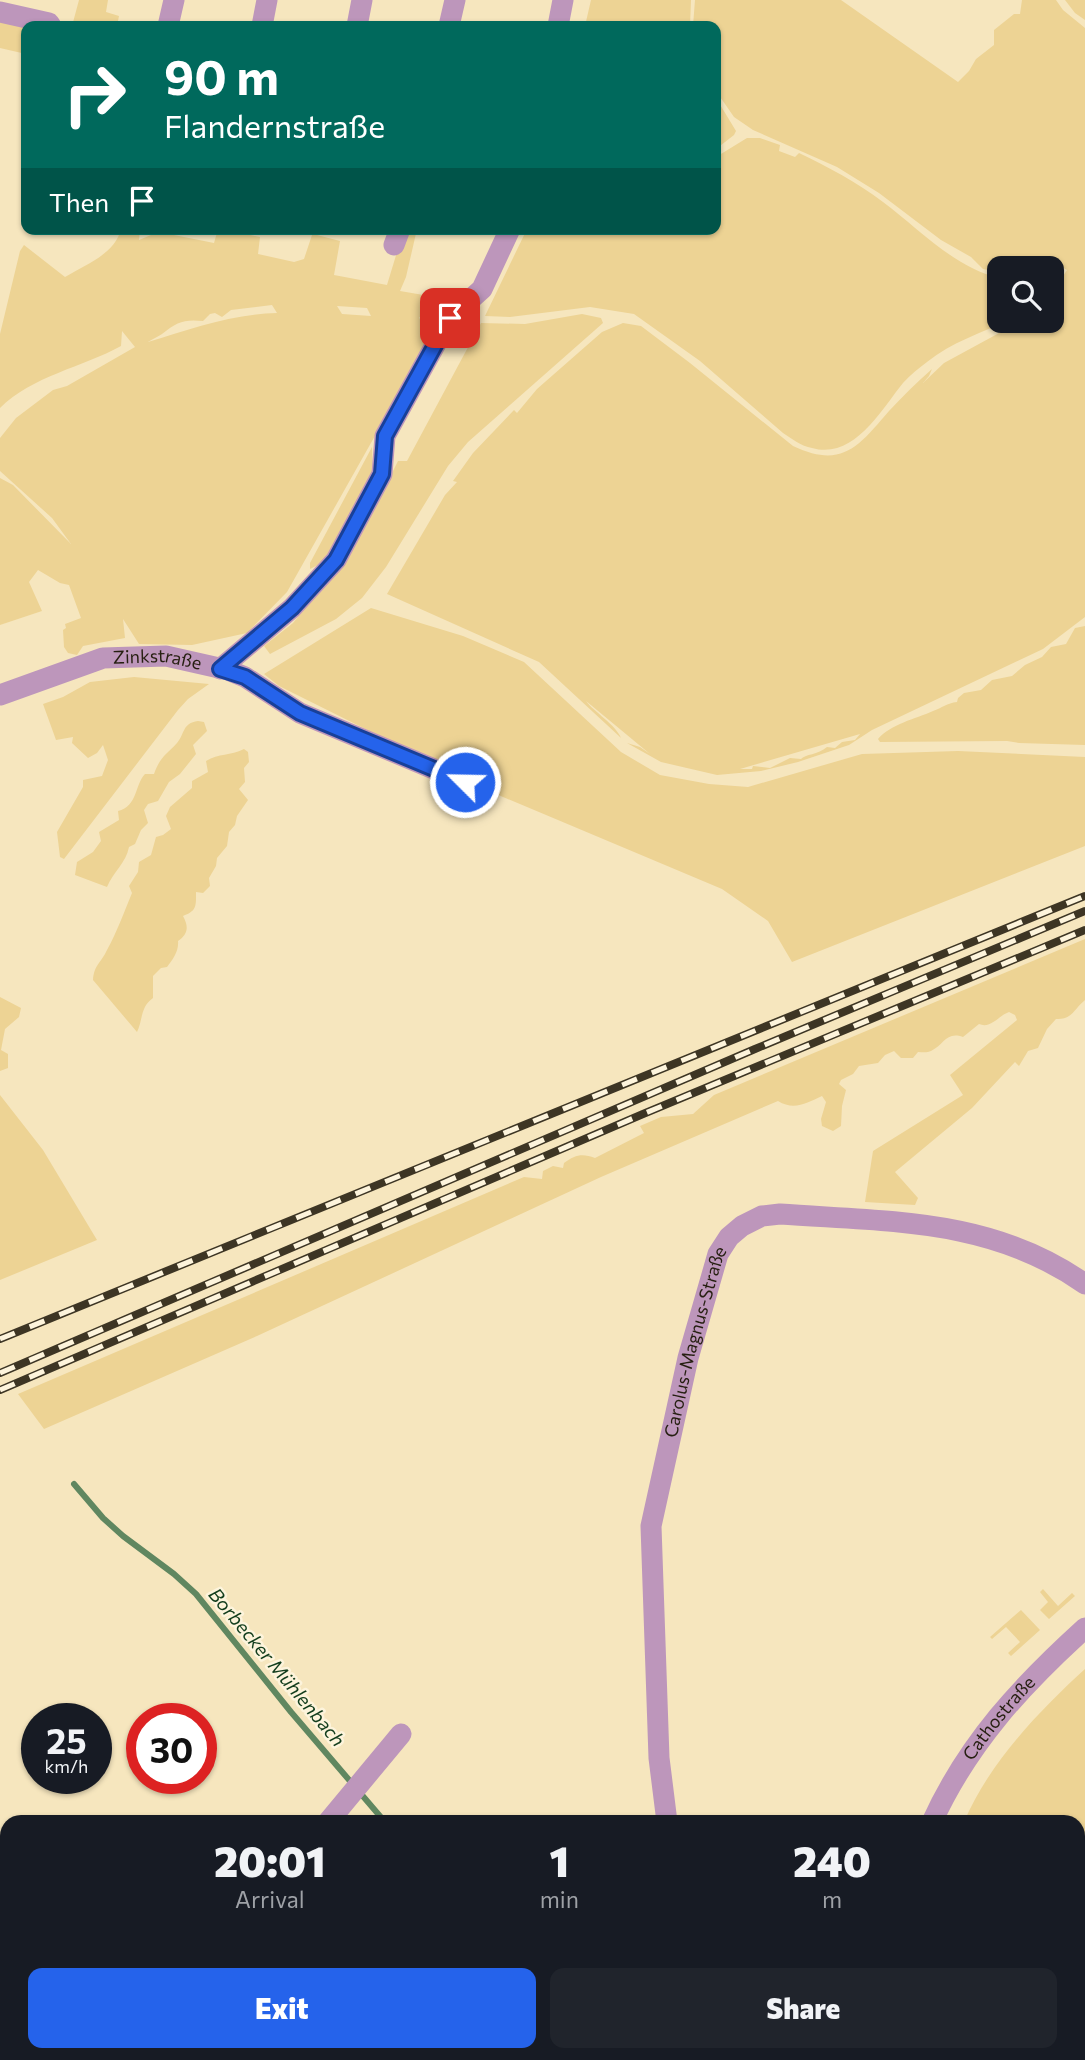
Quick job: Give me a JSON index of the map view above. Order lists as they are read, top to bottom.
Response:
{
  "streets": {
    "street": ["Zinkstraße", "Carolus-Magnus-Straße", "Cathostraße"]
  },
  "water": ["Borbecker Mühlenbach"],
  "page": {
    "turn": ["90 m", "Flandernstraße"],
    "then": "Then",
    "speed": "25 km/h",
    "limit": "30",
    "eta": [
      "20:01",
      "Arrival",
      "1",
      "min",
      "240",
      "m"
    ],
    "buttons": ["Exit", "Share"]
  }
}
